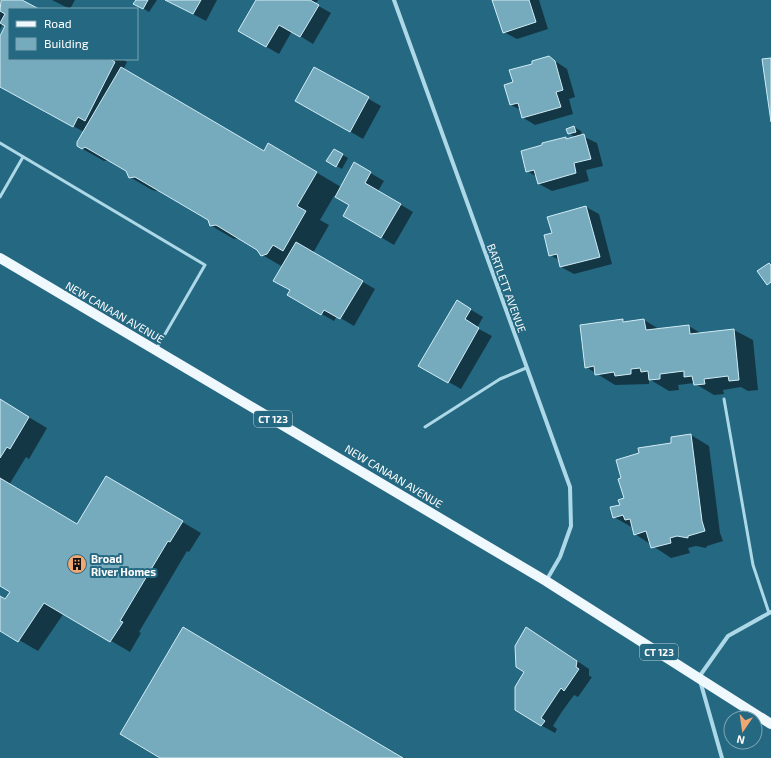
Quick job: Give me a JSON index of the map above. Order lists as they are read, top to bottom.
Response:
{
  "streets": {
    "main road": ["NEW CANAAN AVENUE", "CT 123"],
    "street": ["BARTLETT AVENUE"]
  },
  "crossings": [
    ["BARTLETT AVENUE", "NEW CANAAN AVENUE"]
  ],
  "places": {
    "building": ["Broad River Homes"]
  },
  "legend": ["Road", "Building"],
  "north": "bottom"
}
